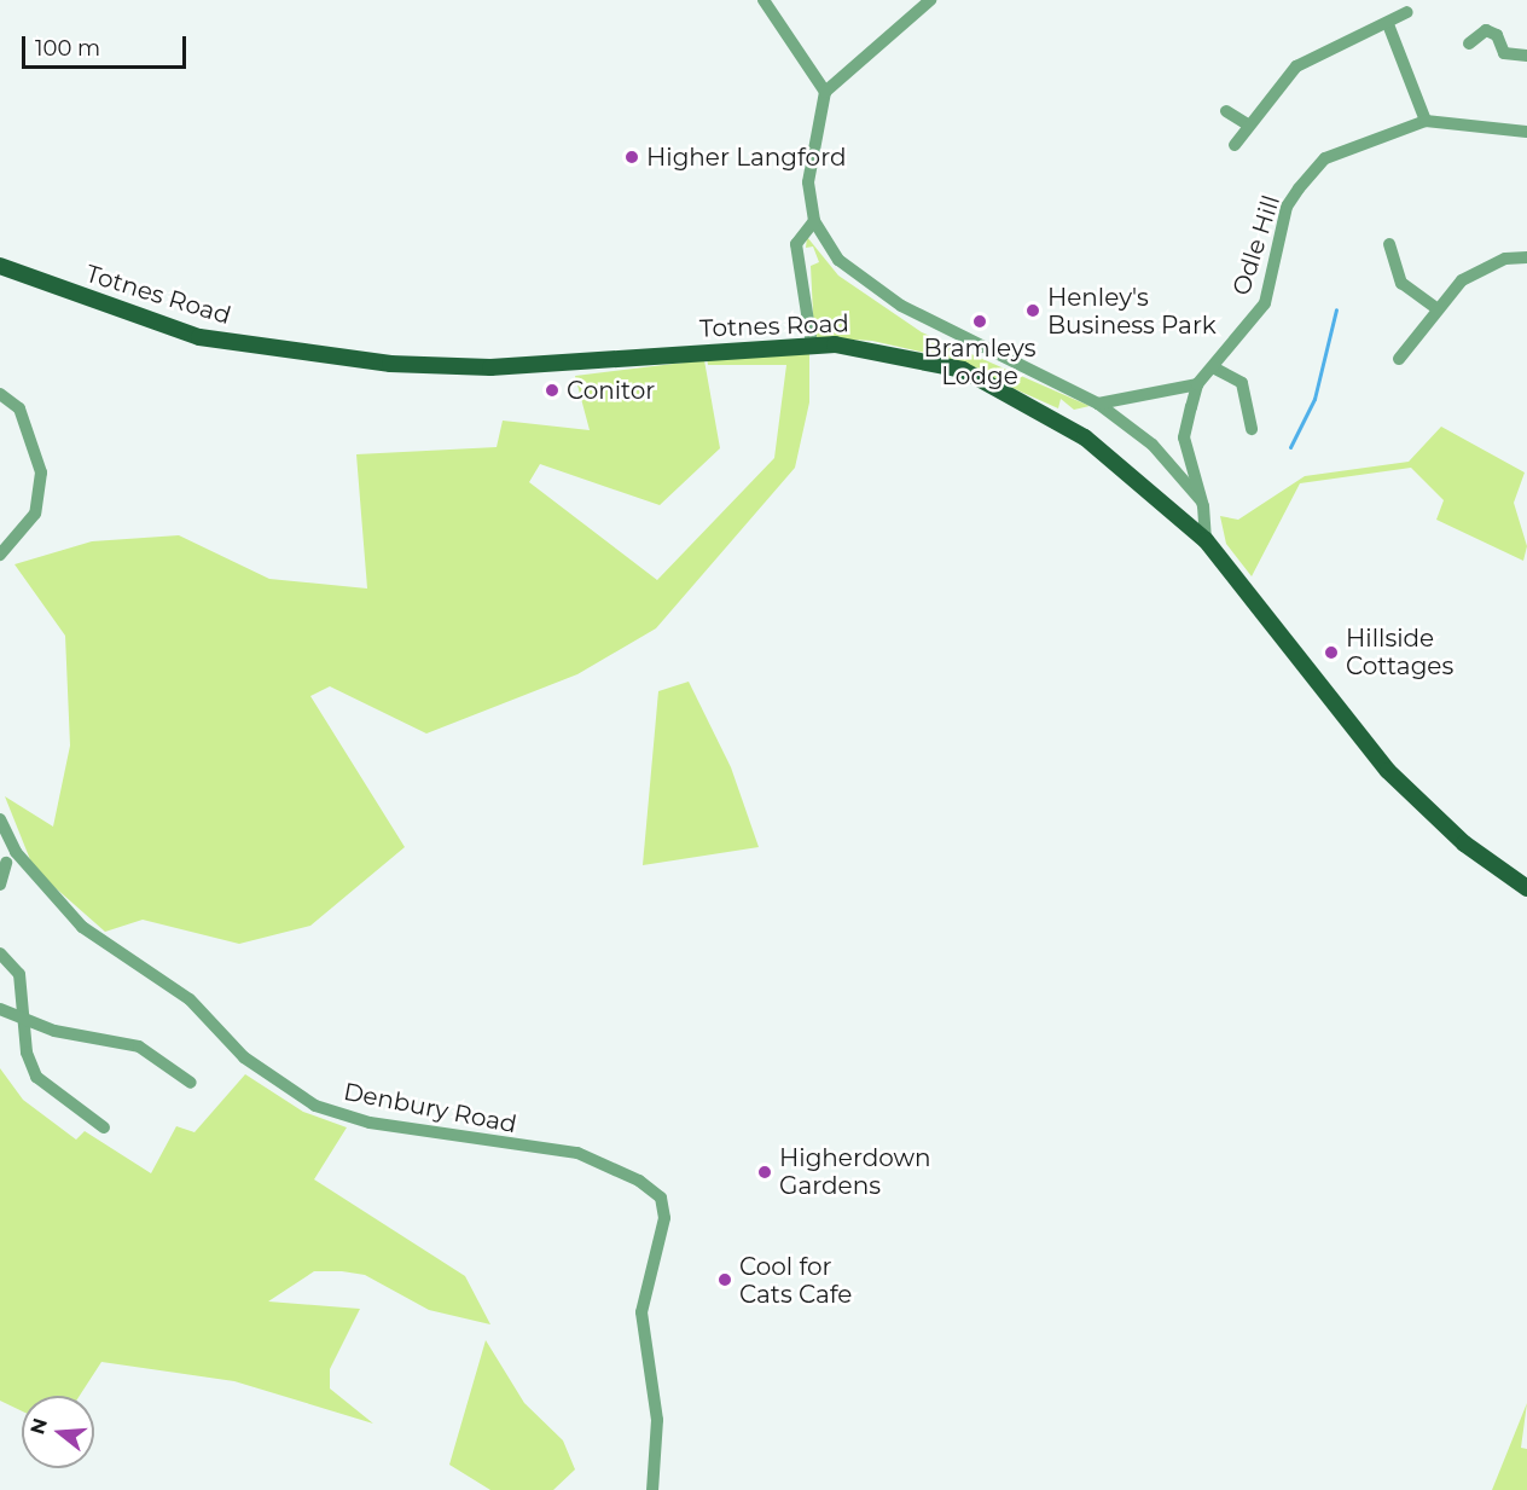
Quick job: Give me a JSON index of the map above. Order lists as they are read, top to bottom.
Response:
{
  "streets": {
    "main road": ["Totnes Road"],
    "street": ["Odle Hill", "Denbury Road"]
  },
  "crossings": [
    ["Odle Hill", "Totnes Road"]
  ],
  "places": [
    "Higher Langford",
    "Henley's Business Park",
    "Bramleys Lodge",
    "Conitor",
    "Hillside Cottages",
    "Higherdown Gardens",
    "Cool for Cats Cafe"
  ],
  "scale_bar": "100 m",
  "north": "left"
}
